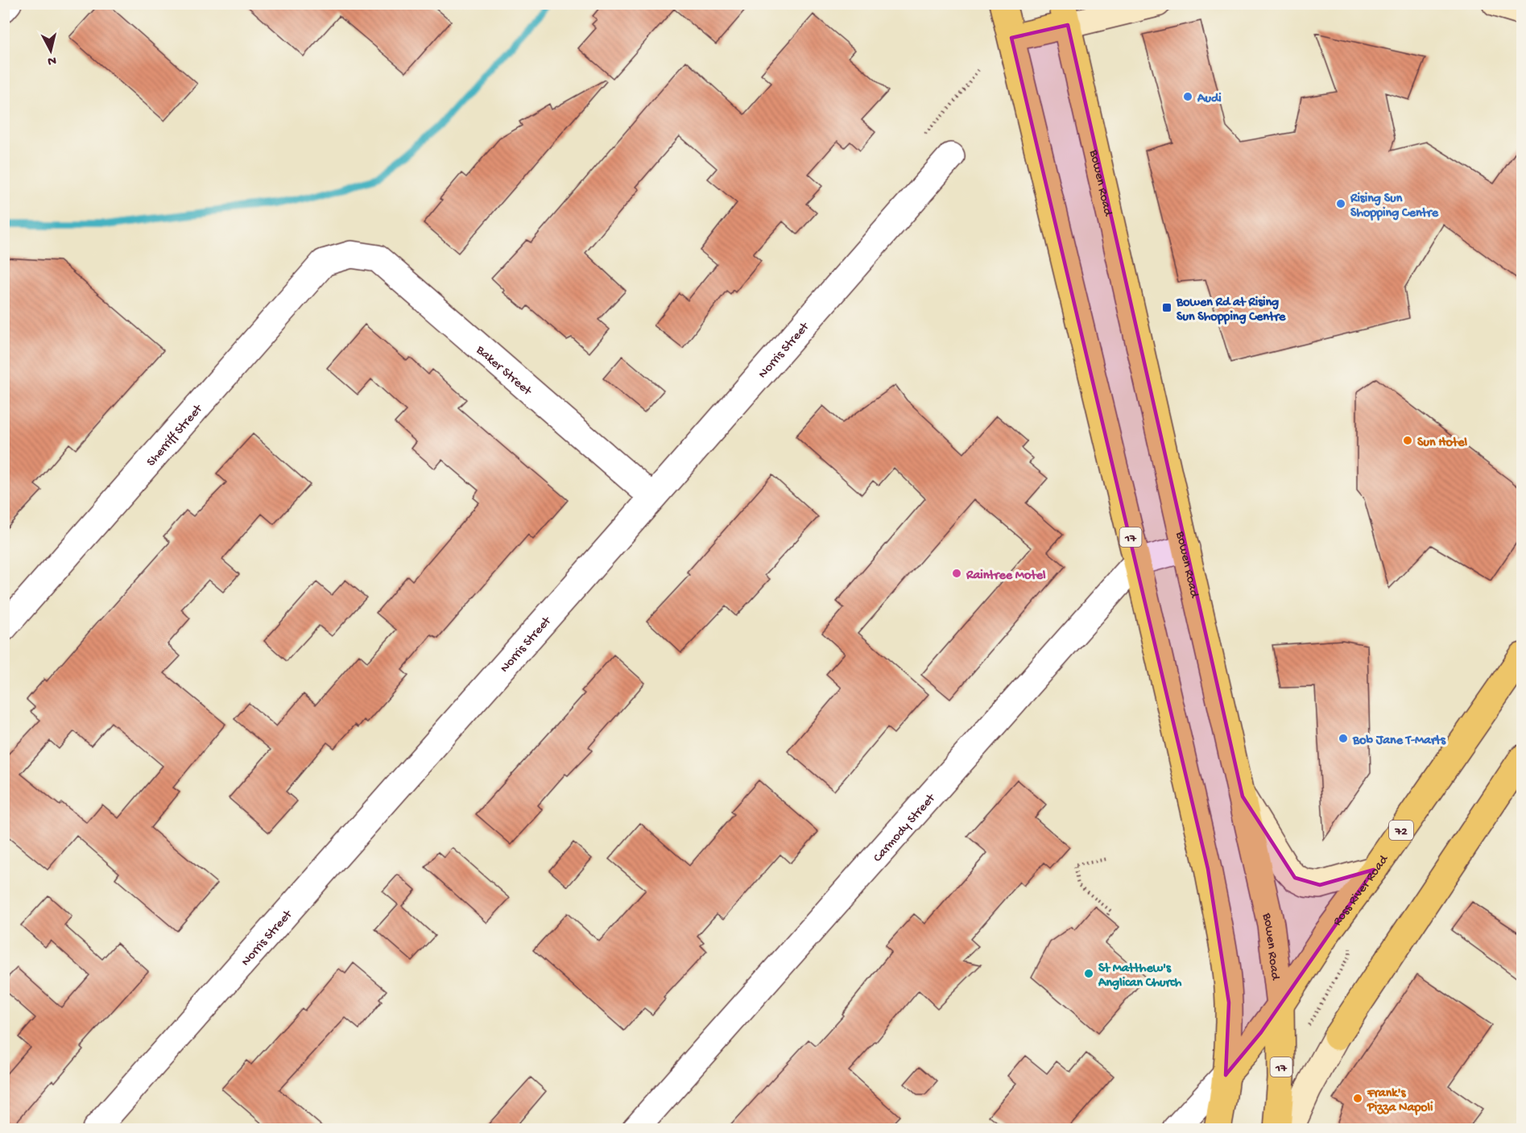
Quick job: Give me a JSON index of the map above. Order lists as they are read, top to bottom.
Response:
{
  "streets": {
    "main road": [
      "Bowen Road",
      "17",
      "72",
      "Ross River Road"
    ],
    "street": [
      "Norris Street",
      "Baker Street",
      "Sherriff Street",
      "Carmody Street"
    ]
  },
  "crossings": [
    ["Bowen Road", "Ross River Road"],
    ["Norris Street", "Baker Street"],
    ["Baker Street", "Sherriff Street"],
    ["17", "Carmody Street"],
    ["17", "Ross River Road"]
  ],
  "places": {
    "other": [
      "Audi",
      "Rising Sun Shopping Centre",
      "Sun Hotel",
      "Raintree Motel",
      "Bob Jane T-Marts",
      "St Matthew's Anglican Church",
      "Frank's Pizza Napoli"
    ],
    "transit": ["Bowen Rd at Rising Sun Shopping Centre"]
  },
  "north": "bottom"
}
